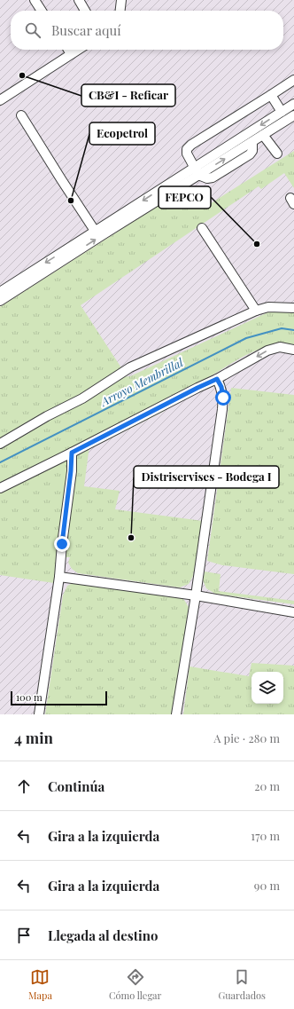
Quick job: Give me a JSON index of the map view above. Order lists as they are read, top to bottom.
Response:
{
  "water": ["Arroyo Membrillal"],
  "places": [
    "CB&I - Reficar",
    "Ecopetrol",
    "FEPCO",
    "Distriservises - Bodega I"
  ],
  "scale_bar": "100 m",
  "page": {
    "search": "Buscar aquí",
    "scale": "100 m",
    "heading": ["4 min", "A pie · 280 m"],
    "list": [
      ["Continúa", "20 m"],
      ["Gira a la izquierda", "170 m"],
      ["Gira a la izquierda", "90 m"],
      "Llegada al destino"
    ],
    "nav": ["Mapa", "Cómo llegar", "Guardados"]
  }
}
